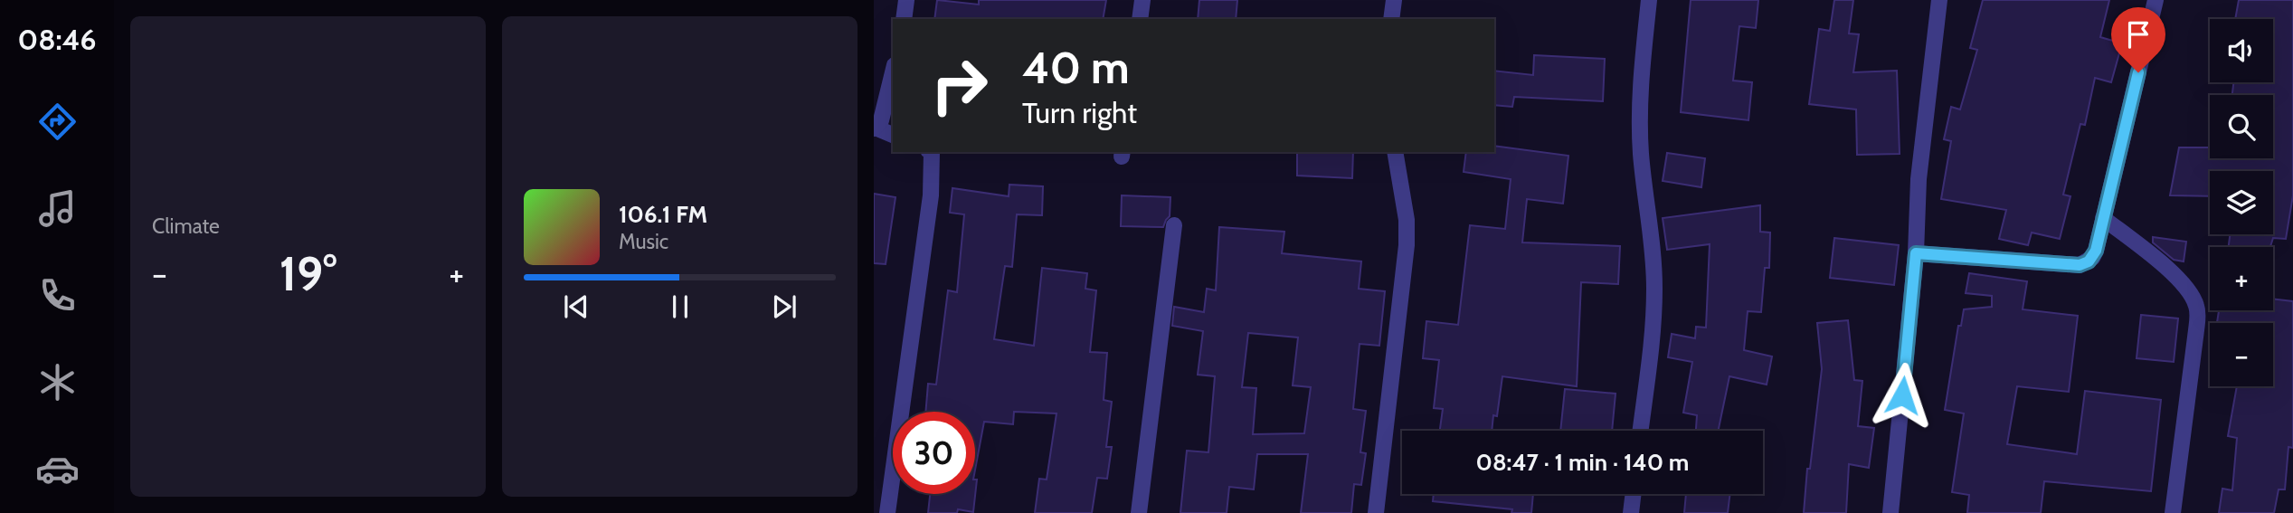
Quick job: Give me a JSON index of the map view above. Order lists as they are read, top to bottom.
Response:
{
  "page": {
    "tabs": "08:46",
    "tile": "Climate",
    "map_buttons": ["+", "−"],
    "turn": ["40 m", "Turn right"],
    "song": ["106.1 FM", "Music"],
    "heat": ["−", "19°", "+"],
    "limit": "30",
    "trip": "08:47 · 1 min · 140 m"
  }
}
